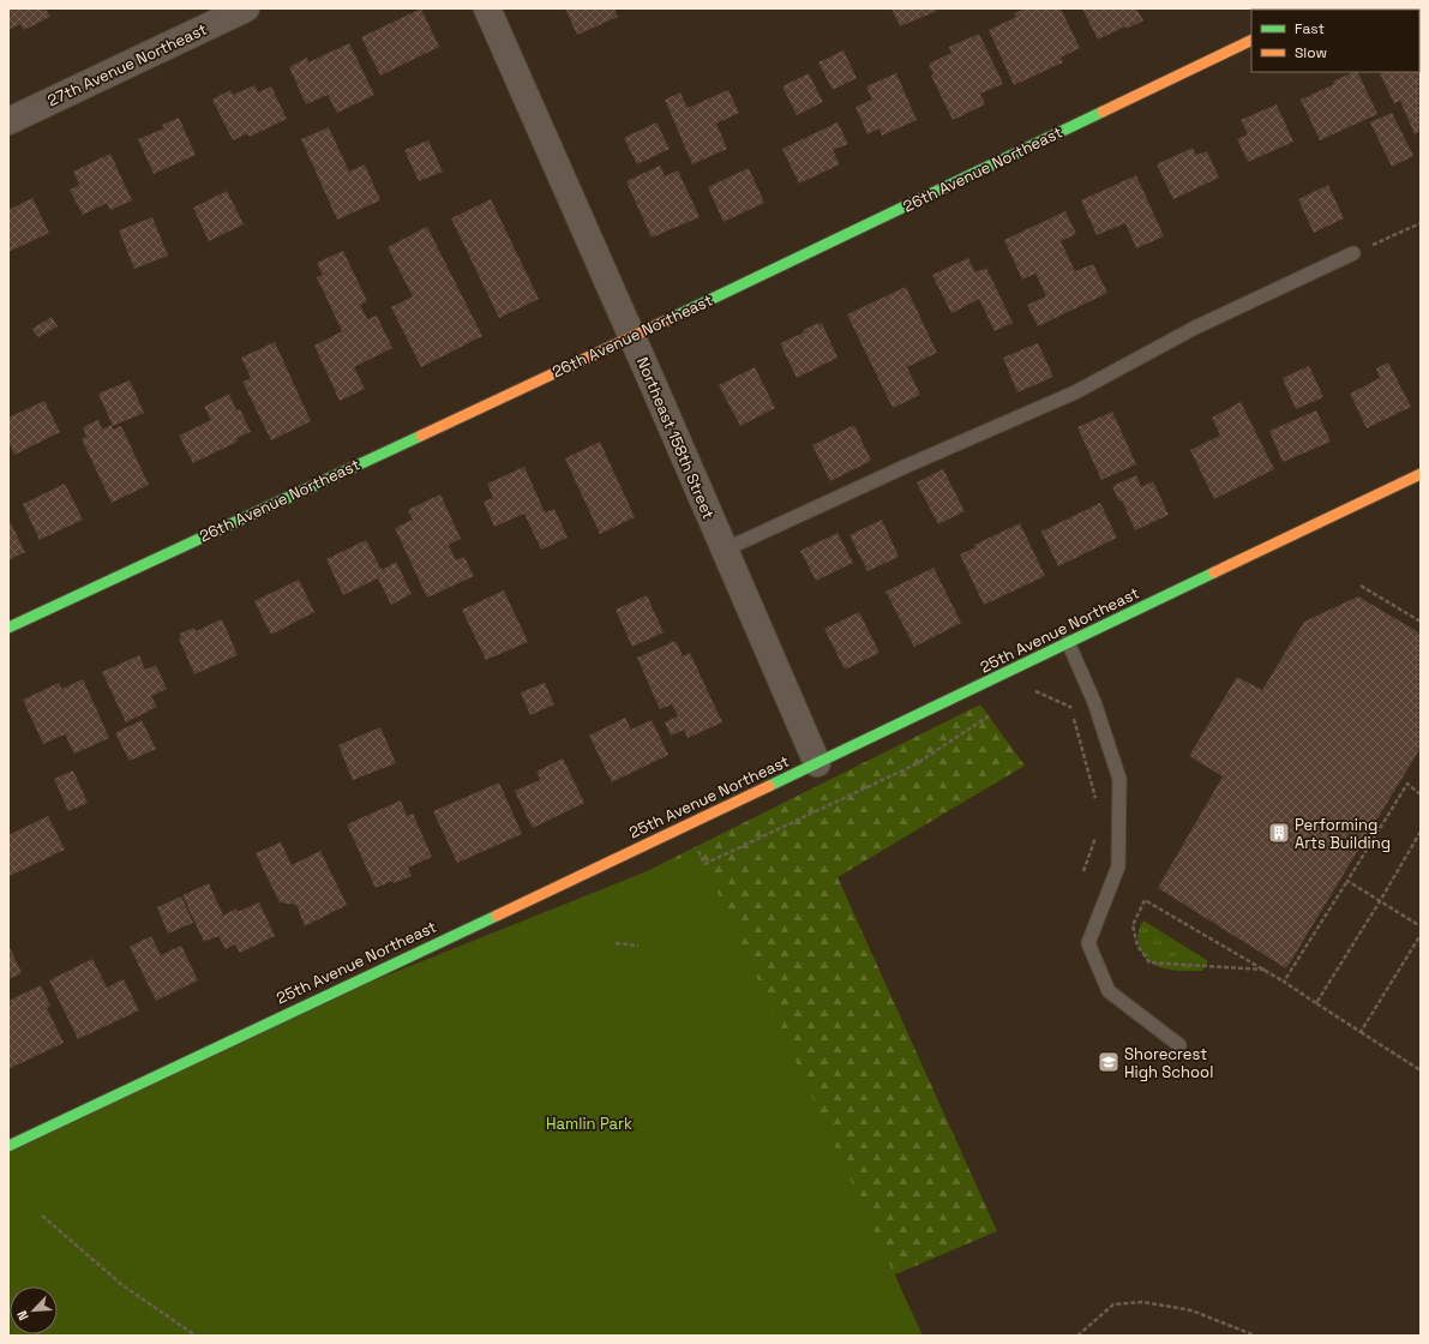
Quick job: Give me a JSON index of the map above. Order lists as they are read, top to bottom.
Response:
{
  "streets": {
    "street": [
      "27th Avenue Northeast",
      "26th Avenue Northeast",
      "Northeast 158th Street",
      "25th Avenue Northeast"
    ]
  },
  "crossings": [
    ["26th Avenue Northeast", "Northeast 158th Street"],
    ["Northeast 158th Street", "25th Avenue Northeast"]
  ],
  "parks": ["Hamlin Park"],
  "places": {
    "building": ["Performing Arts Building"],
    "school or university": ["Shorecrest High School"]
  },
  "legend": ["Fast", "Slow"],
  "north": "bottom left"
}
